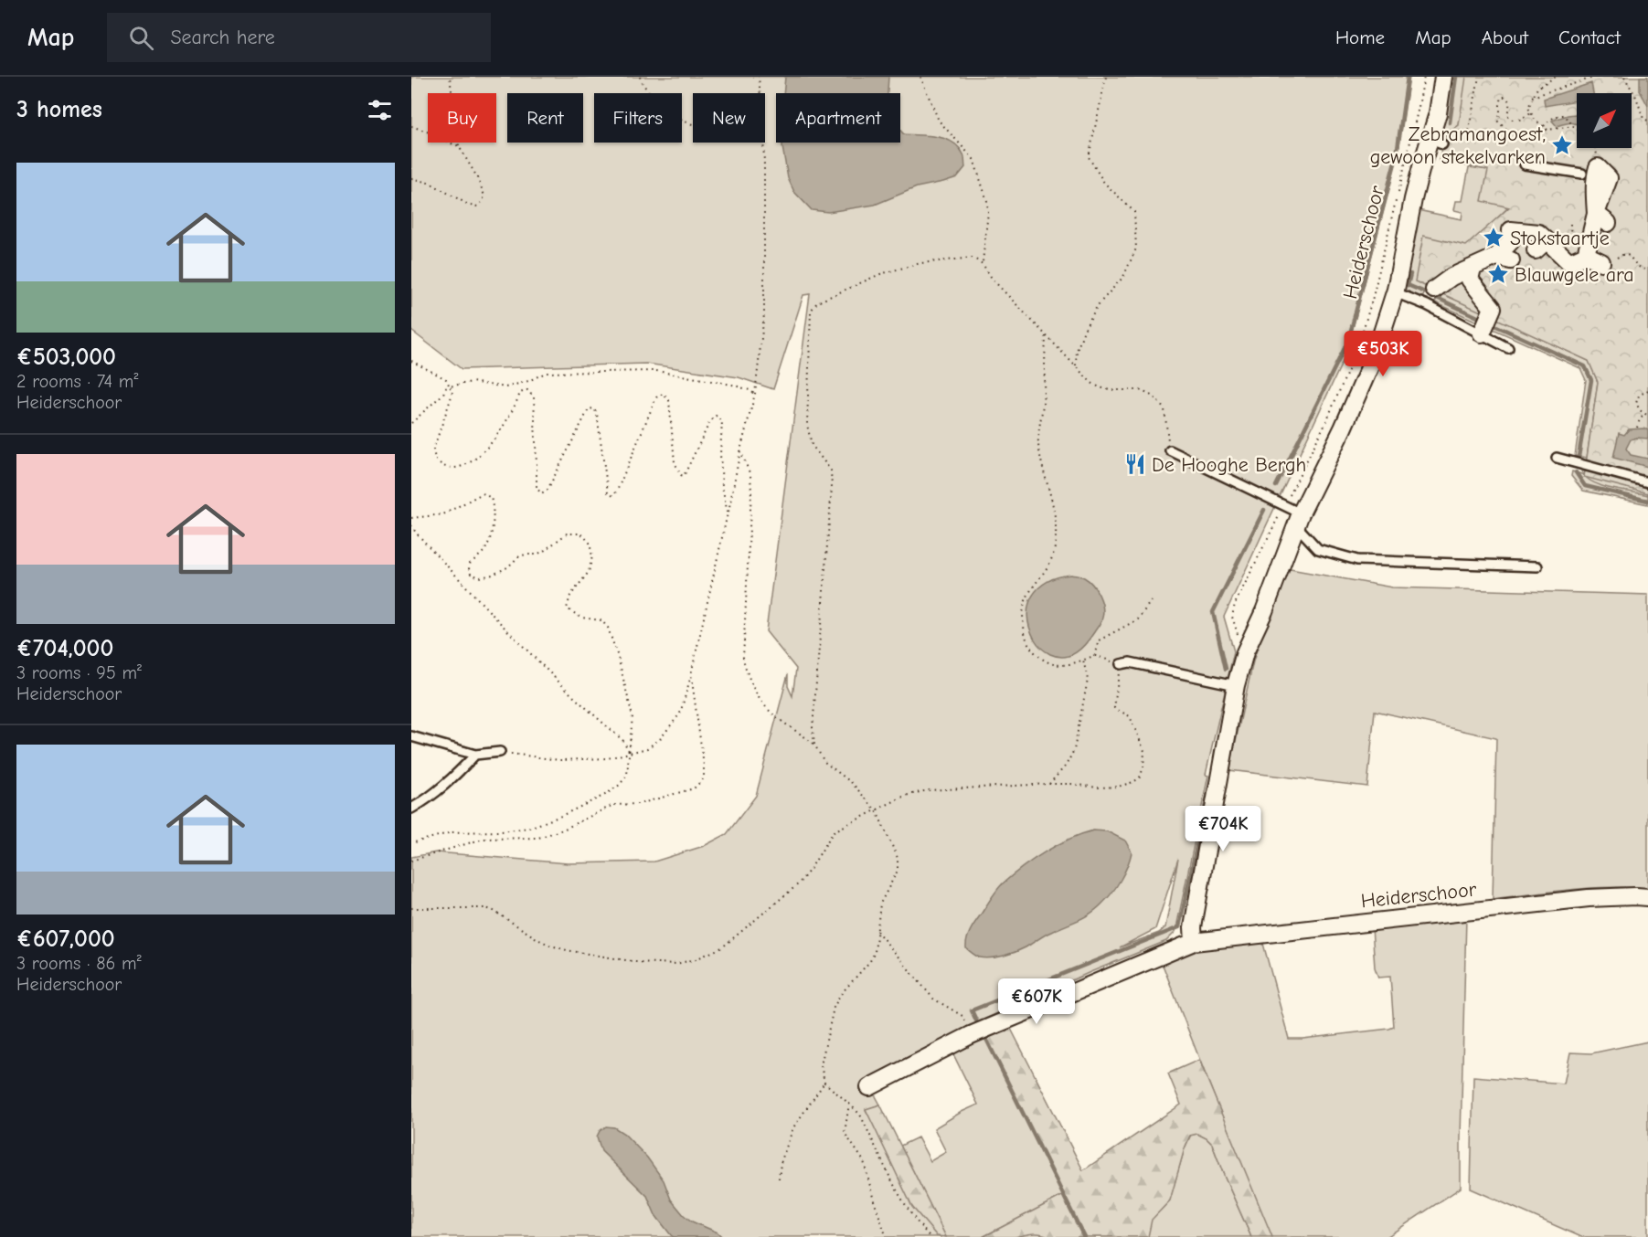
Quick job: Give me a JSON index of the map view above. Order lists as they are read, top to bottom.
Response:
{
  "streets": {
    "street": ["Heiderschoor"]
  },
  "places": {
    "place": ["Zebramangoest, gewoon stekelvarken", "Stokstaartje", "Blauwgele ara"],
    "restaurant": ["De Hooghe Bergh"]
  },
  "north": "top right",
  "page": {
    "header": "Map",
    "search": "Search here",
    "nav": [
      "Home",
      "Map",
      "About",
      "Contact"
    ],
    "heading": "3 homes",
    "chip": [
      "Buy",
      "Rent",
      "Filters",
      "New",
      "Apartment"
    ],
    "list": [
      {
        "name": "€503,000",
        "note": "2 rooms · 74 m² · Heiderschoor"
      },
      {
        "name": "€704,000",
        "note": "3 rooms · 95 m² · Heiderschoor"
      },
      {
        "name": "€607,000",
        "note": "3 rooms · 86 m² · Heiderschoor"
      }
    ],
    "price": ["€503K", "€704K", "€607K"]
  }
}
